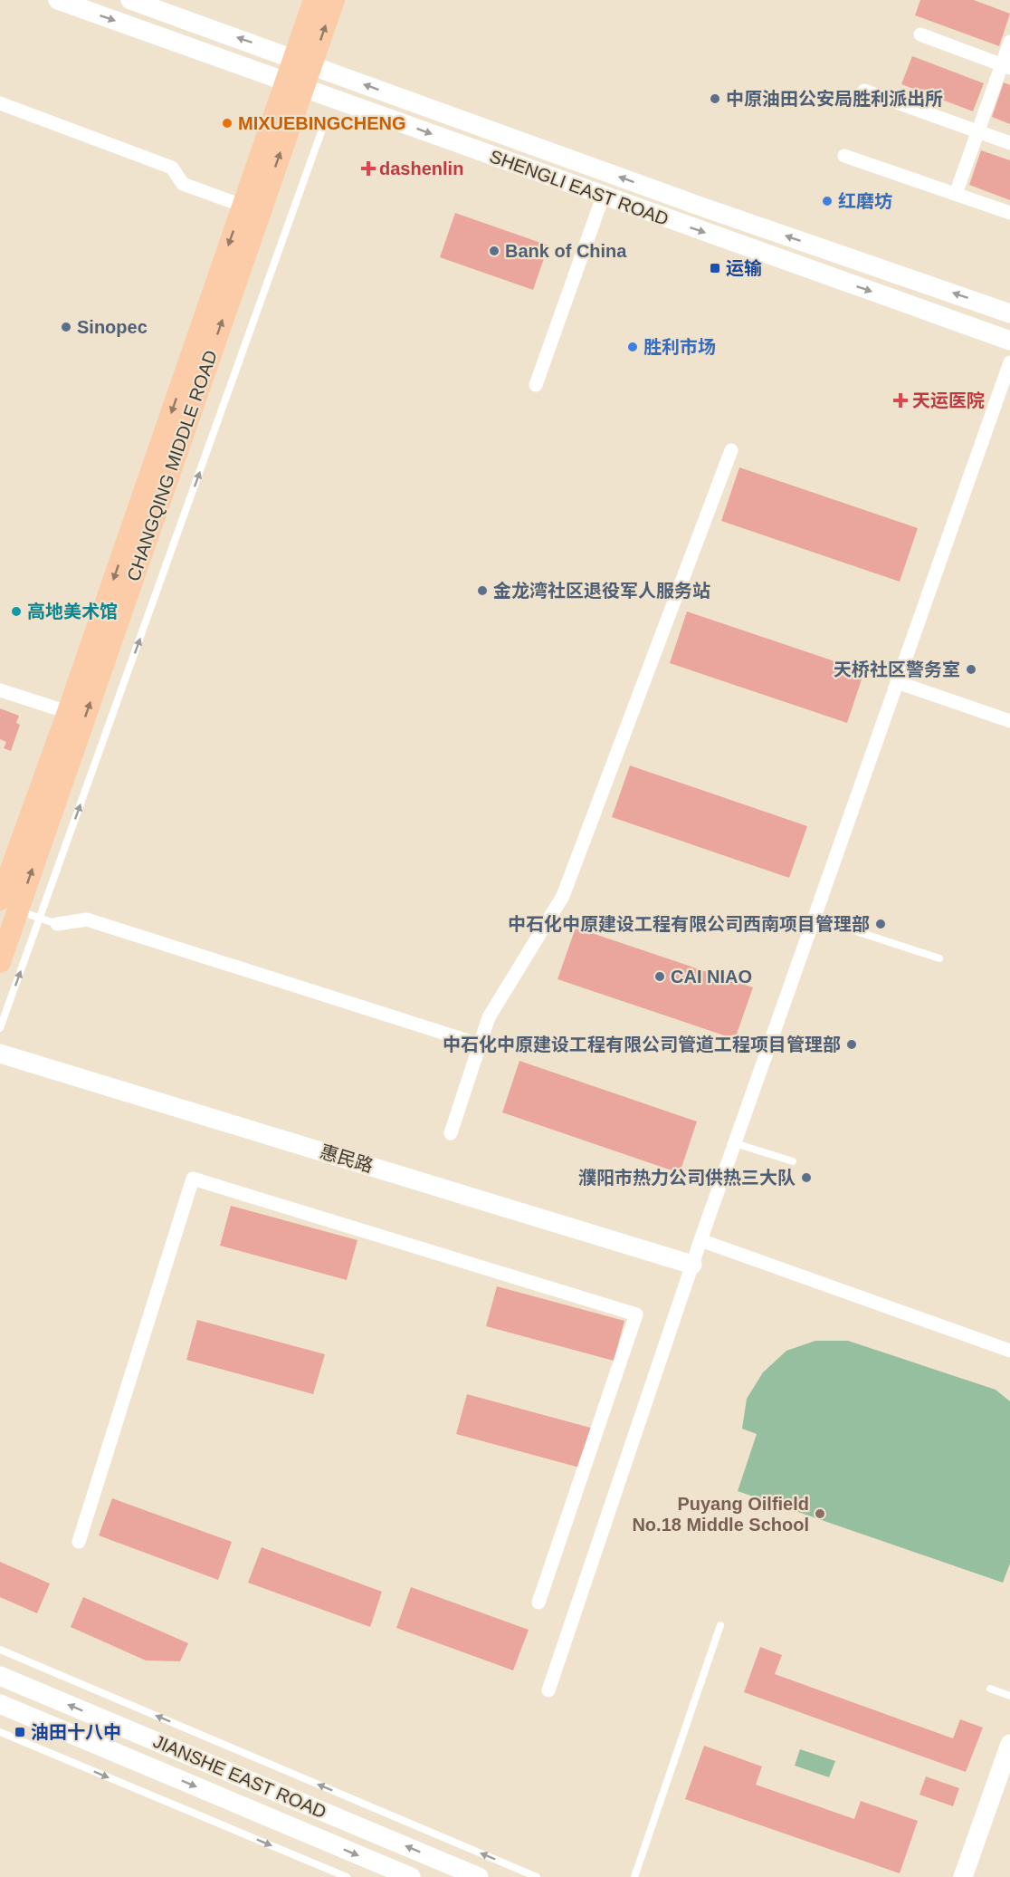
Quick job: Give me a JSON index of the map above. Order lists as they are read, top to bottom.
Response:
{
  "streets": {
    "main road": [
      "SHENGLI EAST ROAD",
      "CHANGQING MIDDLE ROAD",
      "惠民路",
      "JIANSHE EAST ROAD"
    ]
  },
  "crossings": [
    ["SHENGLI EAST ROAD", "CHANGQING MIDDLE ROAD"]
  ],
  "places": {
    "other": [
      "中原油田公安局胜利派出所",
      "MIXUEBINGCHENG",
      "红磨坊",
      "Bank of China",
      "Sinopec",
      "胜利市场",
      "金龙湾社区退役军人服务站",
      "高地美术馆",
      "天桥社区警务室",
      "中石化中原建设工程有限公司西南项目管理部",
      "CAI NIAO",
      "中石化中原建设工程有限公司管道工程项目管理部",
      "濮阳市热力公司供热三大队",
      "Puyang Oilfield No.18 Middle School"
    ],
    "health": ["dashenlin", "天运医院"],
    "transit": ["运输", "油田十八中"]
  }
}
